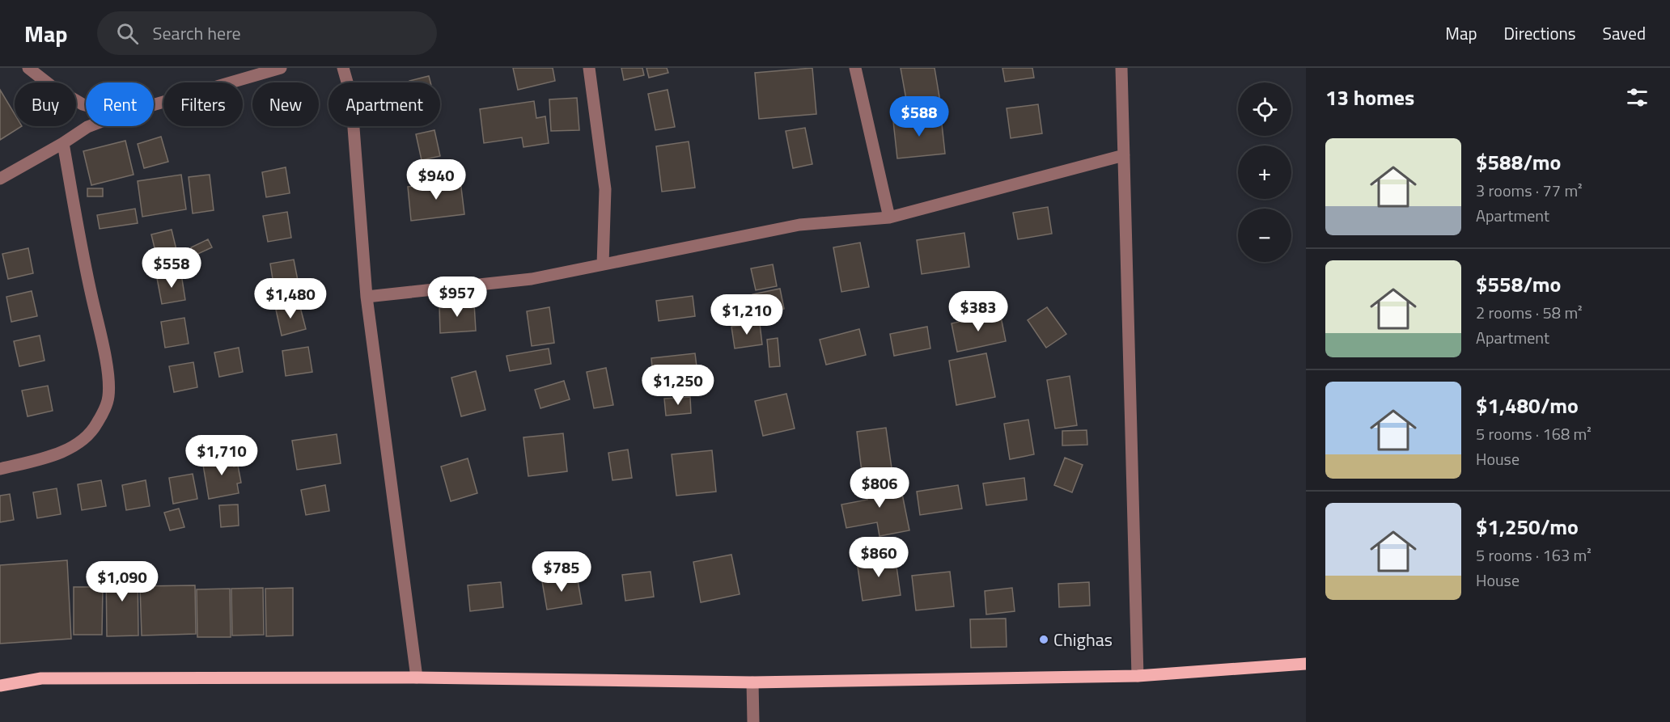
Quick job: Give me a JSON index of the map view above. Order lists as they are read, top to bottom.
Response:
{
  "places": ["Chighas"],
  "page": {
    "header": "Map",
    "search": "Search here",
    "nav": ["Map", "Directions", "Saved"],
    "heading": "13 homes",
    "map_buttons": ["+", "−"],
    "chip": [
      "Buy",
      "Rent",
      "Filters",
      "New",
      "Apartment"
    ],
    "price": [
      "$588",
      "$940",
      "$558",
      "$957",
      "$1,480",
      "$383",
      "$1,210",
      "$1,250",
      "$1,710",
      "$806",
      "$860",
      "$785",
      "$1,090"
    ],
    "list": [
      {
        "name": "$588/mo",
        "note": "3 rooms · 77 m² · Apartment"
      },
      {
        "name": "$558/mo",
        "note": "2 rooms · 58 m² · Apartment"
      },
      {
        "name": "$1,480/mo",
        "note": "5 rooms · 168 m² · House"
      },
      {
        "name": "$1,250/mo",
        "note": "5 rooms · 163 m² · House"
      }
    ]
  }
}
